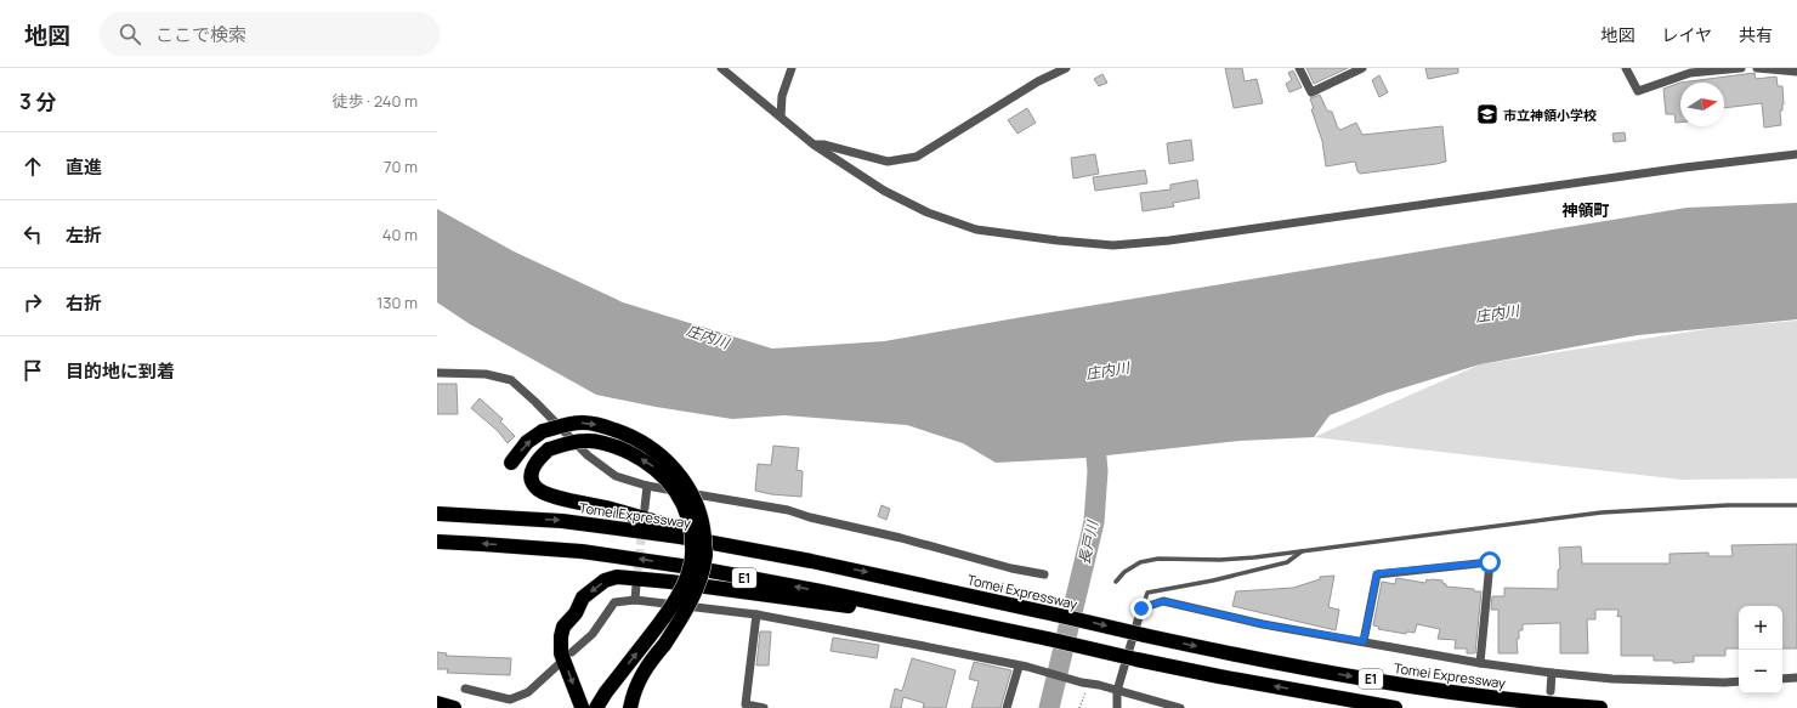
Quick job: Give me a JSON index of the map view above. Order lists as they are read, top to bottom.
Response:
{
  "streets": {
    "highway": ["Tomei Expressway", "E1"]
  },
  "districts": ["神領町"],
  "water": ["庄内川", "長戸川"],
  "places": {
    "school or university": ["市立神領小学校"]
  },
  "north": "right",
  "page": {
    "header": "地図",
    "search": "ここで検索",
    "nav": ["地図", "レイヤ", "共有"],
    "heading": ["3 分", "徒歩 · 240 m"],
    "list": [
      ["直進", "70 m"],
      ["左折", "40 m"],
      ["右折", "130 m"],
      "目的地に到着"
    ],
    "map_buttons": ["+", "−"]
  }
}
